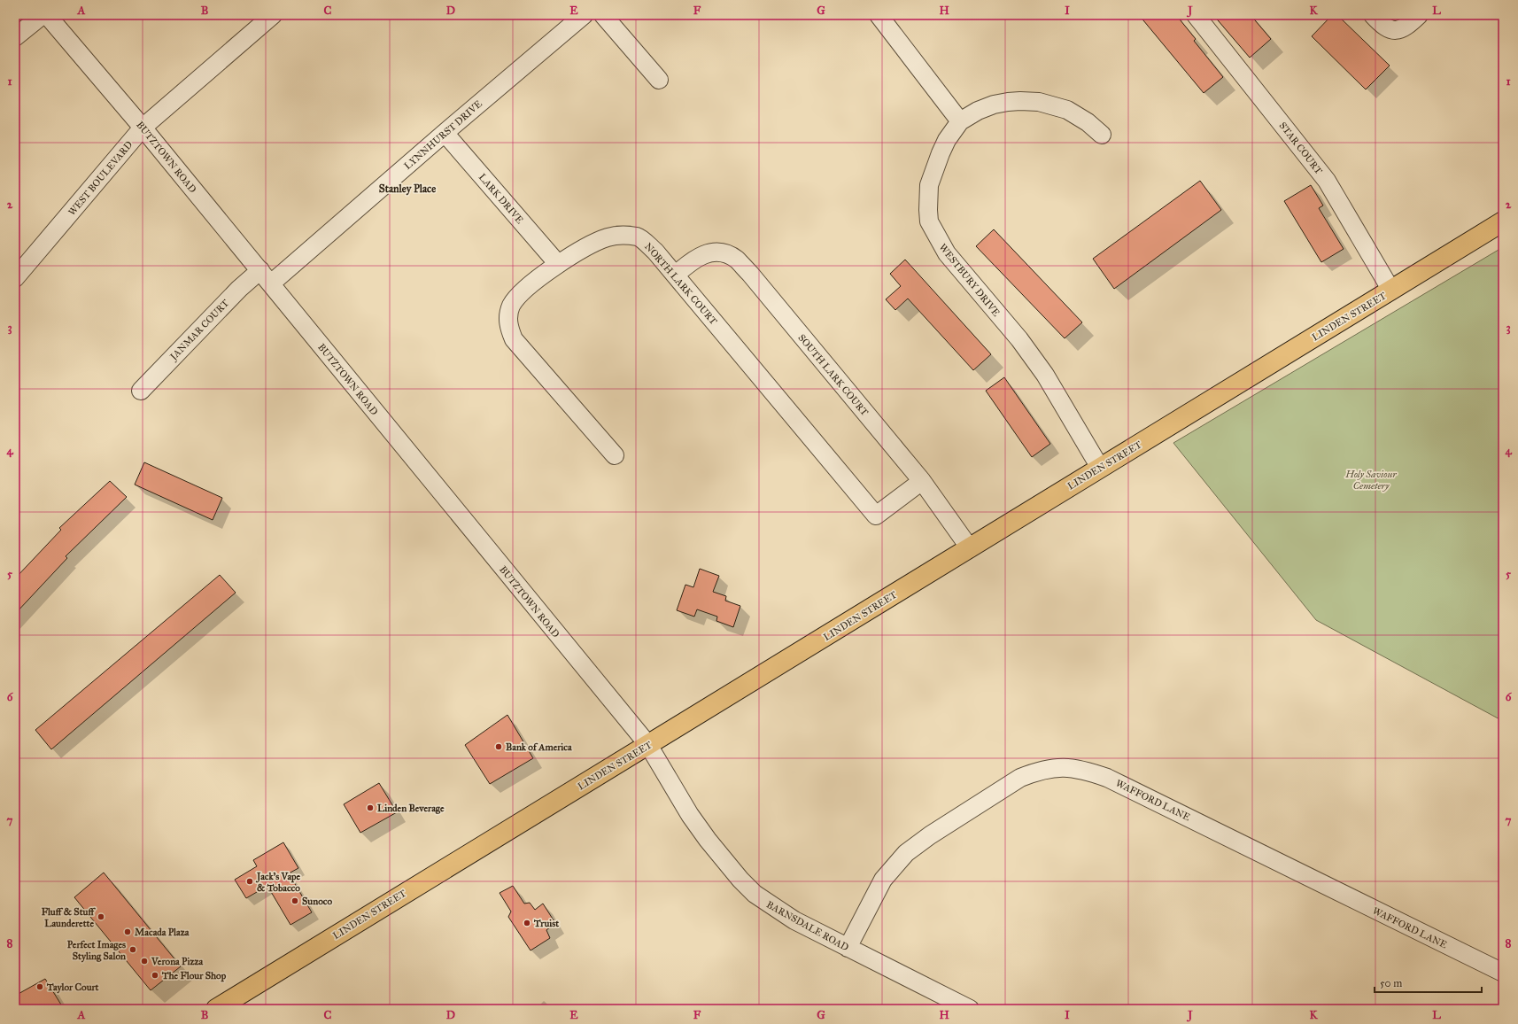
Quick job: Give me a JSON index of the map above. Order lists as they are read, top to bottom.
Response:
{
  "streets": {
    "main road": ["LINDEN STREET"],
    "street": [
      "LYNNHURST DRIVE",
      "STAR COURT",
      "BUTZTOWN ROAD",
      "WEST BOULEVARD",
      "LARK DRIVE",
      "WESTBURY DRIVE",
      "NORTH LARK COURT",
      "JANMAR COURT",
      "SOUTH LARK COURT",
      "WAFFORD LANE",
      "BARNSDALE ROAD"
    ]
  },
  "crossings": [
    ["LYNNHURST DRIVE", "BUTZTOWN ROAD"],
    ["LYNNHURST DRIVE", "LARK DRIVE"],
    ["LYNNHURST DRIVE", "JANMAR COURT"],
    ["STAR COURT", "LINDEN STREET"],
    ["BUTZTOWN ROAD", "WEST BOULEVARD"],
    ["BUTZTOWN ROAD", "LINDEN STREET"],
    ["BUTZTOWN ROAD", "JANMAR COURT"],
    ["BUTZTOWN ROAD", "BARNSDALE ROAD"],
    ["LARK DRIVE", "NORTH LARK COURT"],
    ["WESTBURY DRIVE", "LINDEN STREET"],
    ["NORTH LARK COURT", "SOUTH LARK COURT"],
    ["LINDEN STREET", "SOUTH LARK COURT"],
    ["LINDEN STREET", "BARNSDALE ROAD"],
    ["WAFFORD LANE", "BARNSDALE ROAD"]
  ],
  "districts": ["Stanley Place"],
  "parks": ["Holy Saviour Cemetery"],
  "places": [
    "Bank of America",
    "Linden Beverage",
    "Jack's Vape & Tobacco",
    "Sunoco",
    "Fluff & Stuff Launderette",
    "Truist",
    "Macada Plaza",
    "Perfect Images Styling Salon",
    "Verona Pizza",
    "The Flour Shop",
    "Taylor Court"
  ],
  "scale_bar": "50 m",
  "grid": {
    "columns": [
      "A",
      "B",
      "C",
      "D",
      "E",
      "F",
      "G",
      "H",
      "I",
      "J",
      "K",
      "L"
    ],
    "rows": [
      "1",
      "2",
      "3",
      "4",
      "5",
      "6",
      "7",
      "8"
    ]
  }
}
